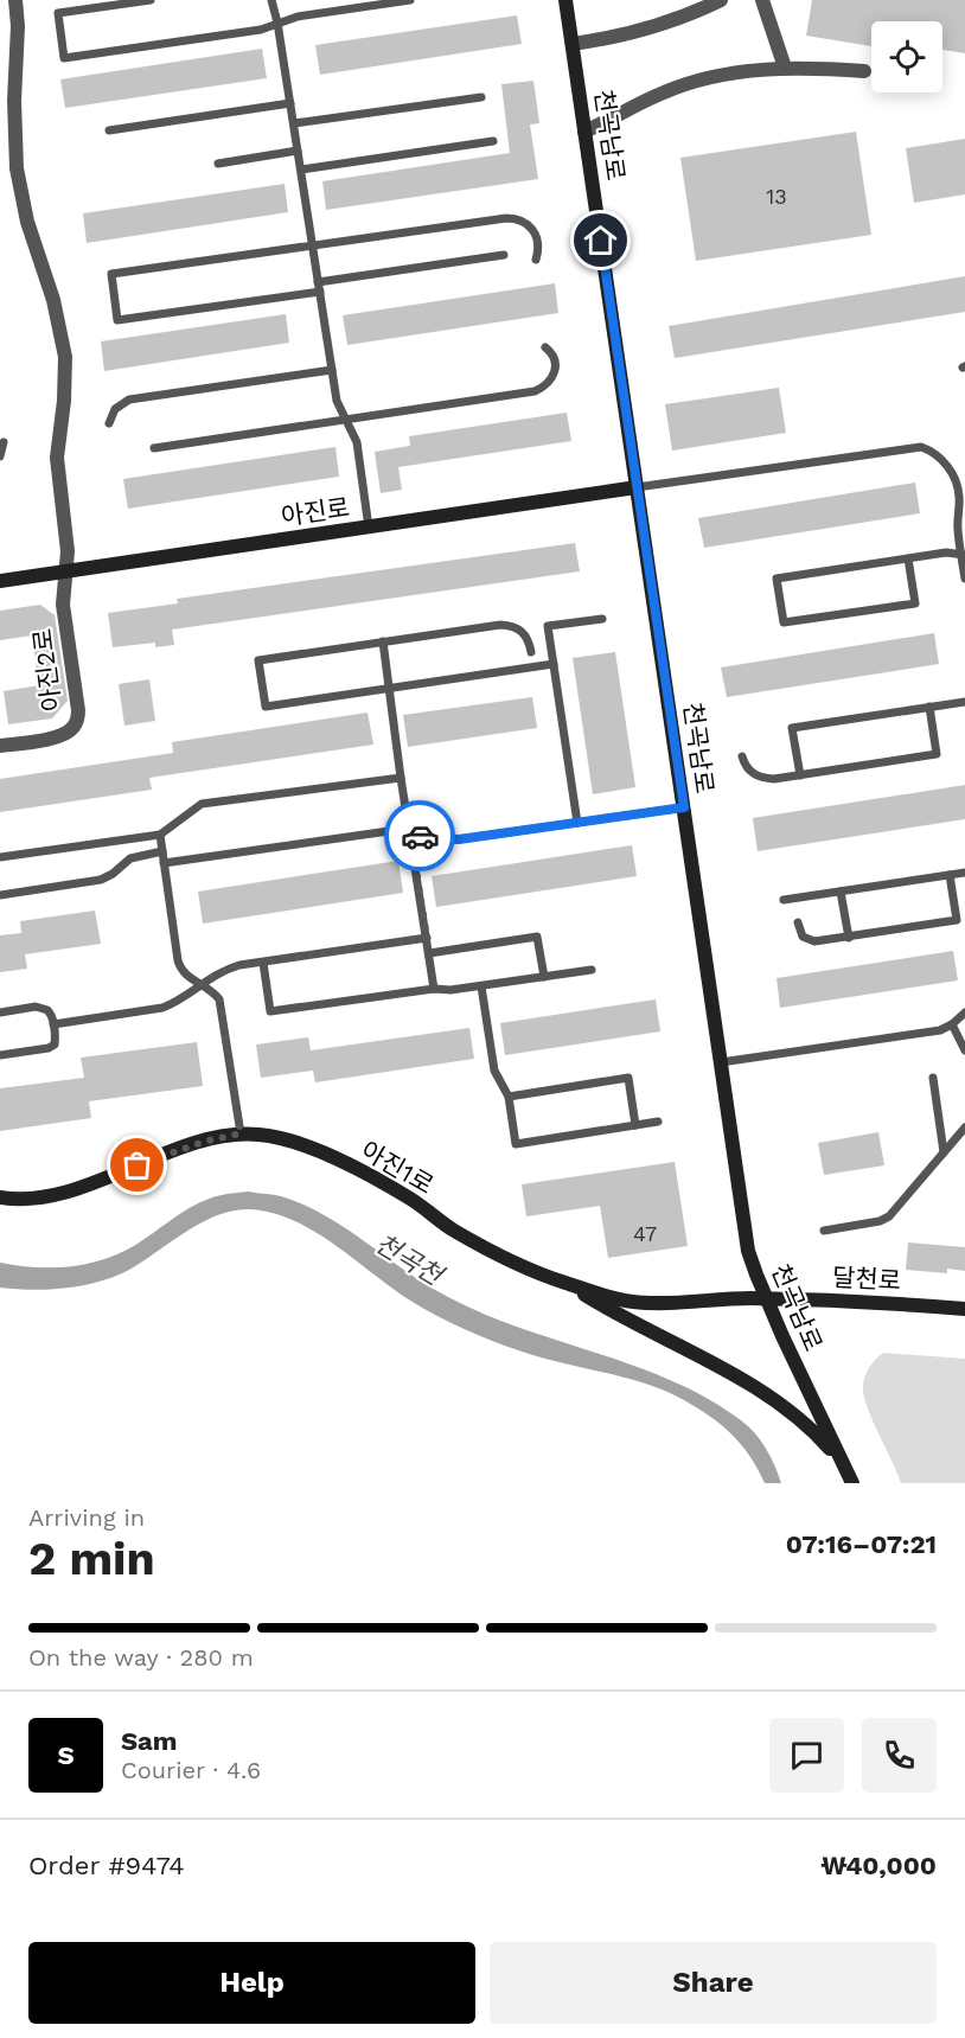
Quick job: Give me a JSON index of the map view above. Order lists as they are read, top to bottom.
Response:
{
  "streets": {
    "street": [
      "천곡남로",
      "아진로",
      "아진2로",
      "아진1로",
      "달천로"
    ]
  },
  "crossings": [
    ["천곡남로", "아진로"],
    ["천곡남로", "아진1로"],
    ["천곡남로", "달천로"],
    ["아진로", "아진2로"],
    ["아진1로", "달천로"]
  ],
  "water": ["천곡천"],
  "house_numbers": ["13", "47"],
  "page": {
    "heading": ["2 min", "Arriving in", "07:16–07:21"],
    "panel": [
      "Sam",
      "Courier · 4.6",
      "Order #9474",
      "₩40,000"
    ],
    "bar": "On the way · 280 m",
    "round": "S",
    "buttons": ["Help", "Share"]
  }
}
